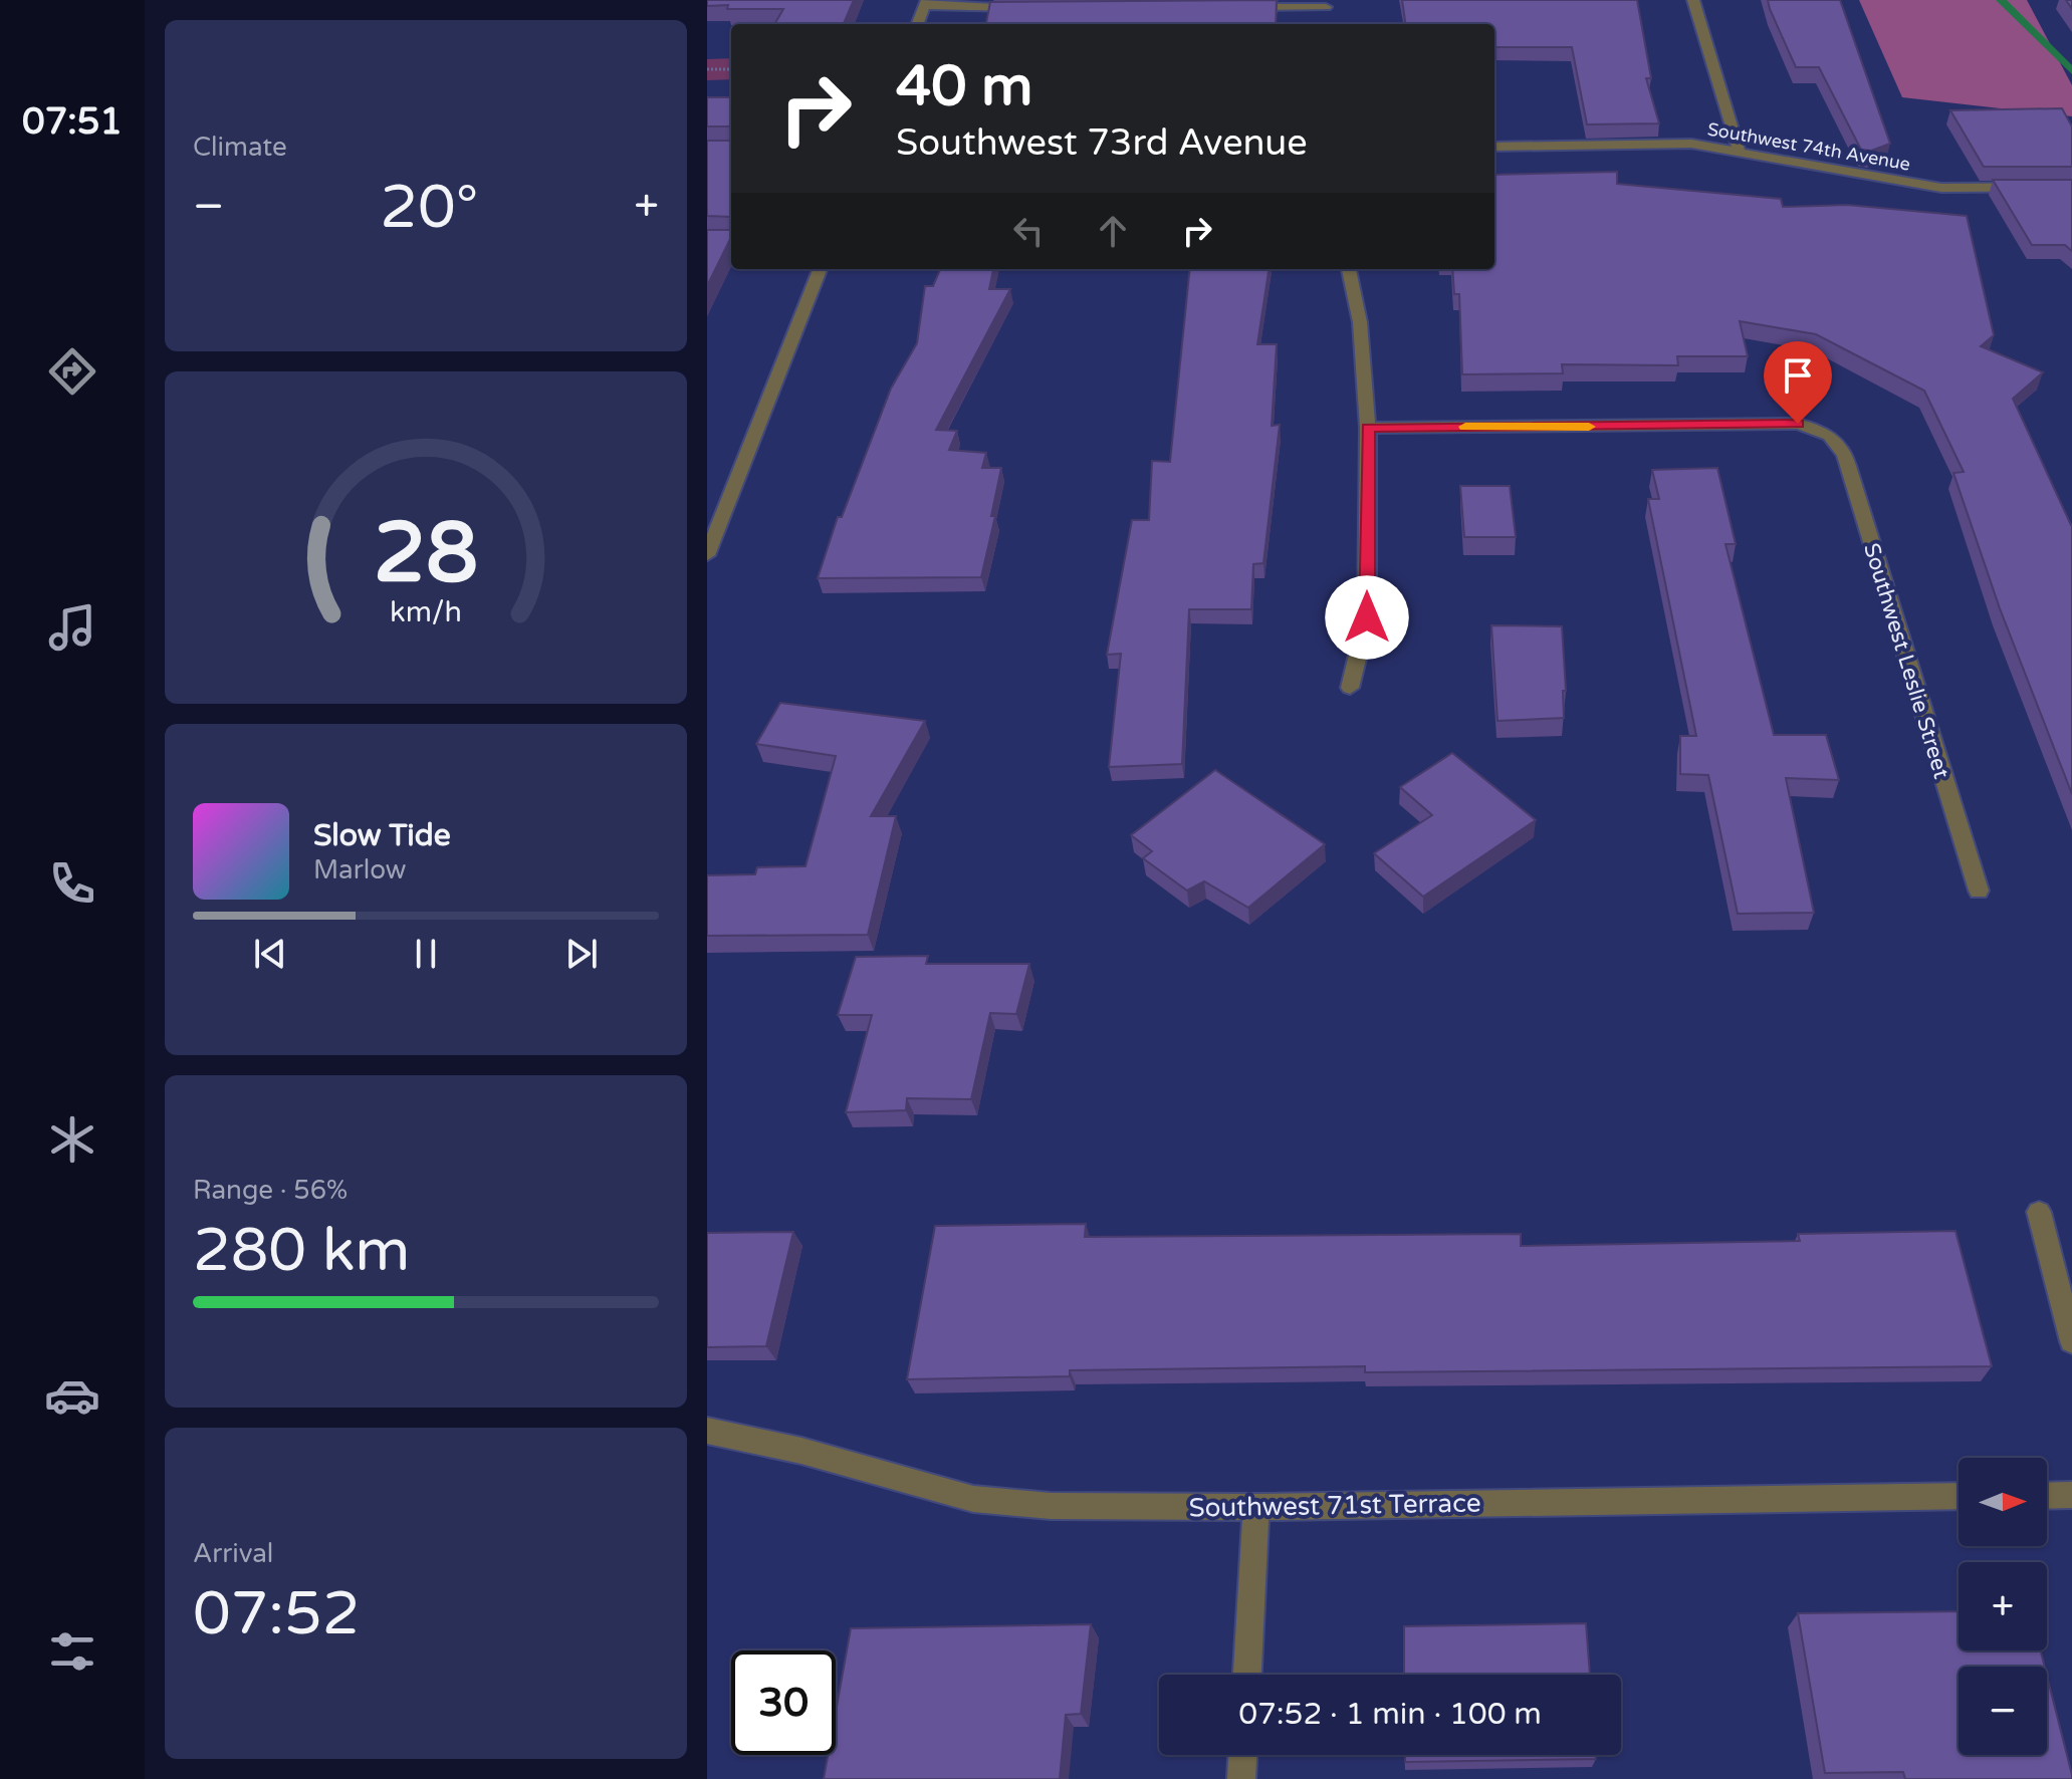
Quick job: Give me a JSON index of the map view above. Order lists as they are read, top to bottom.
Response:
{
  "streets": {
    "street": ["Southwest 74th Avenue", "Southwest Leslie Street", "Southwest 71st Terrace"]
  },
  "north": "right",
  "page": {
    "tabs": "07:51",
    "tile": [
      "Climate",
      ["Range · 56%", "280 km"],
      ["Arrival", "07:52"]
    ],
    "turn": ["40 m", "Southwest 73rd Avenue"],
    "heat": ["−", "20°", "+"],
    "song": ["Slow Tide", "Marlow"],
    "map_buttons": ["+", "−"],
    "limit": "30",
    "trip": "07:52 · 1 min · 100 m",
    "gauge": ["28", "km/h"]
  }
}
